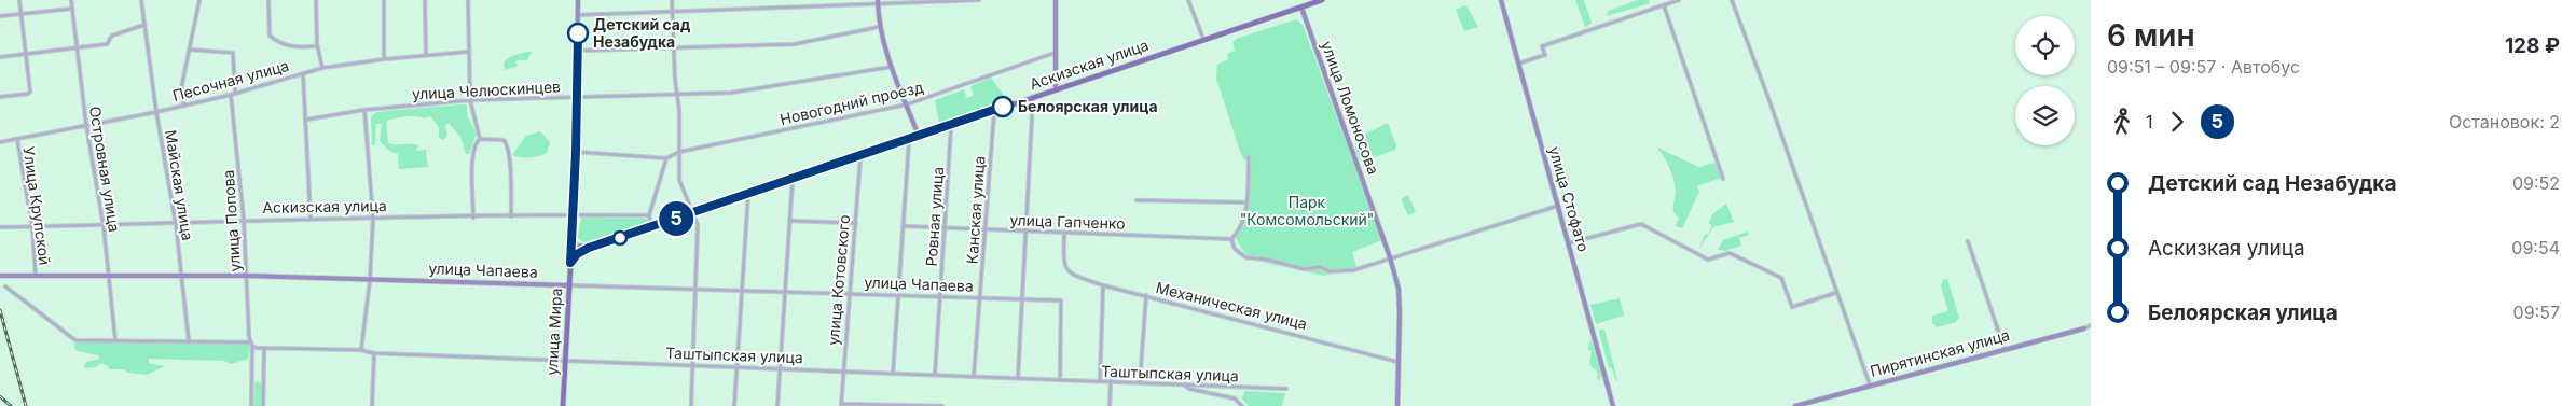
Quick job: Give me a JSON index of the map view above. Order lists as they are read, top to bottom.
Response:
{
  "streets": {
    "main road": ["Аскизская улица", "улица Мира"],
    "street": [
      "Песочная улица",
      "улица Челюскинцев",
      "Новогодний проезд",
      "улица Ломоносова",
      "Островная улица",
      "Майская улица",
      "улица Стофато",
      "Улица Крупской",
      "Канская улица",
      "Ровная улица",
      "улица Попова",
      "улица Гапченко",
      "улица Чапаева",
      "улица Котовского",
      "Механическая улица",
      "Пирятинская улица",
      "Таштыпская улица"
    ]
  },
  "crossings": [
    ["Аскизская улица", "улица Ломоносова"],
    ["Аскизская улица", "Островная улица"],
    ["Аскизская улица", "Майская улица"],
    ["Аскизская улица", "Улица Крупской"],
    ["Аскизская улица", "Канская улица"],
    ["Аскизская улица", "Ровная улица"],
    ["Аскизская улица", "улица Попова"],
    ["Аскизская улица", "улица Котовского"],
    ["Аскизская улица", "улица Мира"],
    ["Песочная улица", "Островная улица"],
    ["Песочная улица", "Майская улица"],
    ["Песочная улица", "Улица Крупской"],
    ["Песочная улица", "улица Попова"],
    ["улица Челюскинцев", "улица Мира"],
    ["улица Ломоносова", "Механическая улица"],
    ["Островная улица", "улица Чапаева"],
    ["Островная улица", "Таштыпская улица"],
    ["Майская улица", "улица Чапаева"],
    ["Майская улица", "Таштыпская улица"],
    ["Улица Крупской", "улица Чапаева"],
    ["Канская улица", "улица Гапченко"],
    ["Канская улица", "улица Чапаева"],
    ["Канская улица", "Таштыпская улица"],
    ["Ровная улица", "улица Гапченко"],
    ["Ровная улица", "улица Чапаева"],
    ["Ровная улица", "Таштыпская улица"],
    ["улица Попова", "улица Чапаева"],
    ["улица Попова", "Таштыпская улица"],
    ["улица Гапченко", "Механическая улица"],
    ["улица Чапаева", "улица Котовского"],
    ["улица Чапаева", "улица Мира"],
    ["улица Чапаева", "Таштыпская улица"],
    ["улица Котовского", "Таштыпская улица"],
    ["улица Мира", "Таштыпская улица"]
  ],
  "parks": ["Парк \"Комсомольский\""],
  "places": ["Детский сад Незабудка", "Белоярская улица"],
  "lines": ["bus line 5"],
  "page": {
    "on_map": "5",
    "heading": ["6 мин", "09:51 – 09:57 · Автобус", "128 ₽"],
    "legs": ["1", "5", "Остановок: 2"],
    "list": [
      {
        "name": "Детский сад Незабудка",
        "value": "09:52"
      },
      {
        "name": "Аскизкая улица",
        "value": "09:54"
      },
      {
        "name": "Белоярская улица",
        "value": "09:57"
      }
    ]
  }
}
